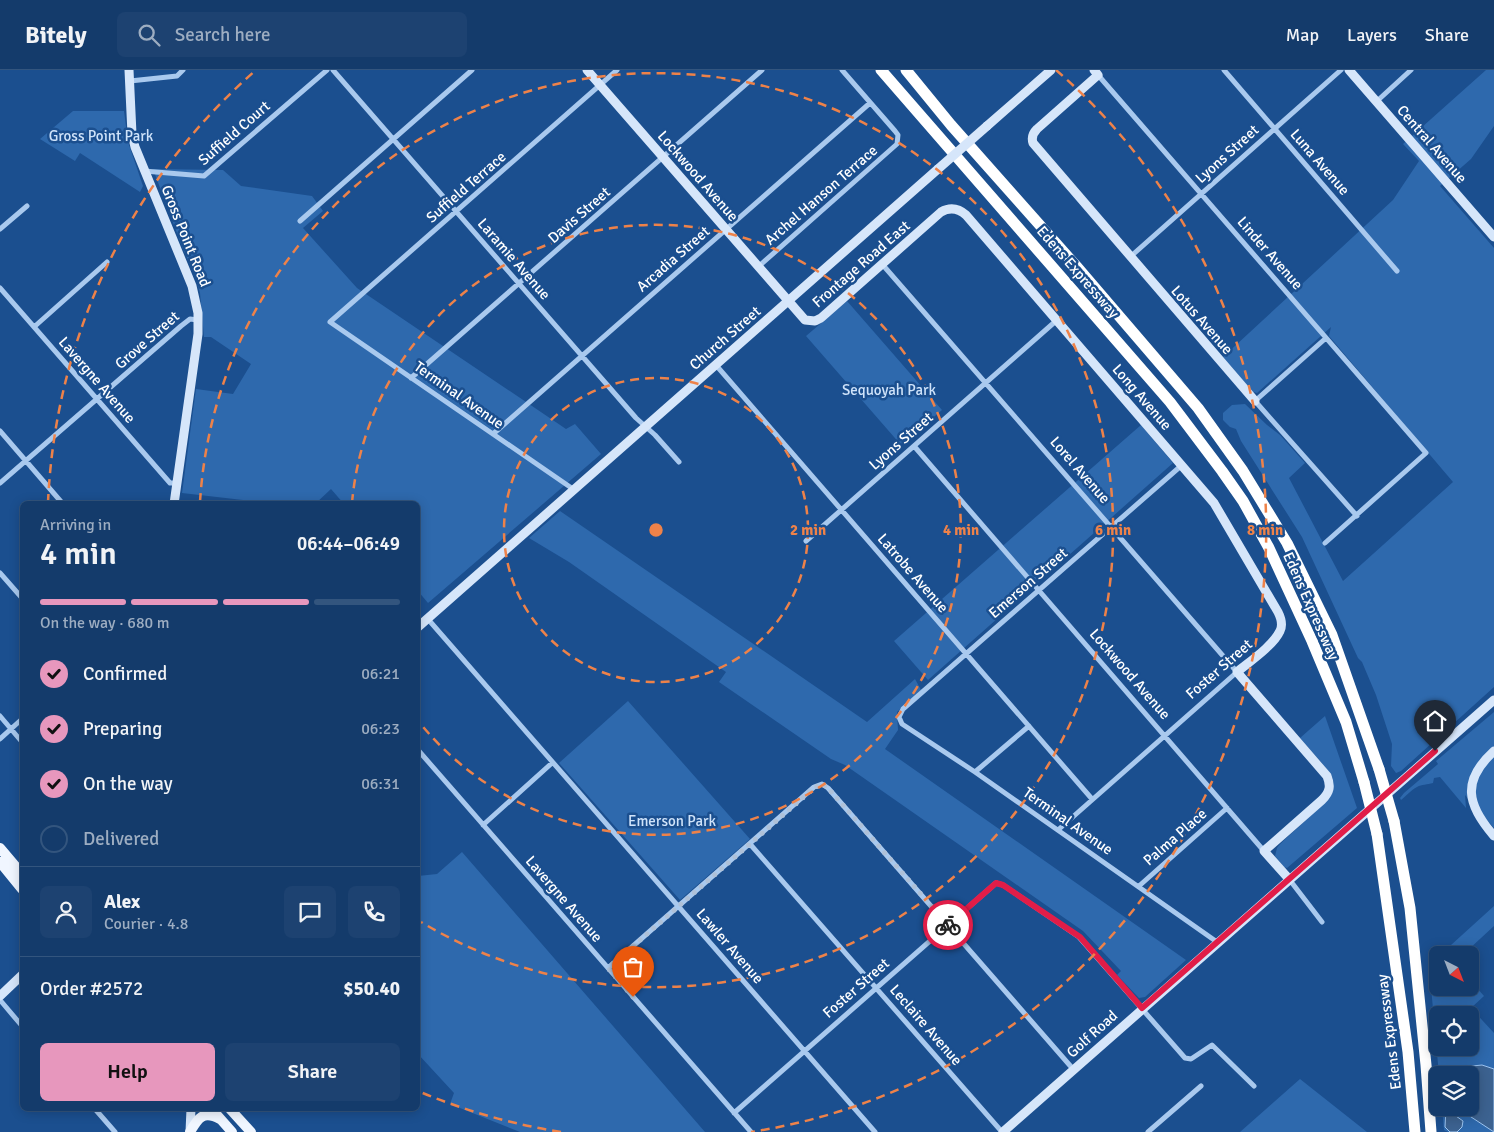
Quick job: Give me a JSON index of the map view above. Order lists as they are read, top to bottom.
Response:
{
  "streets": {
    "highway": ["Edens Expressway"],
    "street": [
      "Suffield Court",
      "Central Avenue",
      "Lyons Street",
      "Luna Avenue",
      "Lockwood Avenue",
      "Suffield Terrace",
      "Archel Hanson Terrace",
      "Davis Street",
      "Gross Point Road",
      "Linder Avenue",
      "Laramie Avenue",
      "Arcadia Street",
      "Frontage Road East",
      "Lotus Avenue",
      "Church Street",
      "Grove Street",
      "Lavergne Avenue",
      "Terminal Avenue",
      "Long Avenue",
      "Lorel Avenue",
      "Latrobe Avenue",
      "Emerson Street",
      "Foster Street",
      "Palma Place",
      "Lawler Avenue",
      "Leclaire Avenue",
      "Golf Road"
    ]
  },
  "crossings": [
    ["Suffield Court", "Gross Point Road"],
    ["Lyons Street", "Luna Avenue"],
    ["Lyons Street", "Lockwood Avenue"],
    ["Lyons Street", "Linder Avenue"],
    ["Lyons Street", "Lotus Avenue"],
    ["Lyons Street", "Long Avenue"],
    ["Lyons Street", "Lorel Avenue"],
    ["Lyons Street", "Latrobe Avenue"],
    ["Lockwood Avenue", "Suffield Terrace"],
    ["Lockwood Avenue", "Archel Hanson Terrace"],
    ["Lockwood Avenue", "Davis Street"],
    ["Lockwood Avenue", "Arcadia Street"],
    ["Lockwood Avenue", "Frontage Road East"],
    ["Lockwood Avenue", "Church Street"],
    ["Lockwood Avenue", "Lorel Avenue"],
    ["Lockwood Avenue", "Emerson Street"],
    ["Lockwood Avenue", "Foster Street"],
    ["Lockwood Avenue", "Palma Place"],
    ["Lockwood Avenue", "Golf Road"],
    ["Suffield Terrace", "Laramie Avenue"],
    ["Suffield Terrace", "Terminal Avenue"],
    ["Archel Hanson Terrace", "Arcadia Street"],
    ["Davis Street", "Laramie Avenue"],
    ["Davis Street", "Terminal Avenue"],
    ["Gross Point Road", "Grove Street"],
    ["Gross Point Road", "Lavergne Avenue"],
    ["Linder Avenue", "Lotus Avenue"],
    ["Laramie Avenue", "Arcadia Street"],
    ["Laramie Avenue", "Church Street"],
    ["Arcadia Street", "Terminal Avenue"],
    ["Frontage Road East", "Church Street"],
    ["Frontage Road East", "Long Avenue"],
    ["Frontage Road East", "Lorel Avenue"],
    ["Church Street", "Terminal Avenue"],
    ["Church Street", "Latrobe Avenue"],
    ["Church Street", "Lawler Avenue"],
    ["Grove Street", "Lavergne Avenue"],
    ["Lavergne Avenue", "Foster Street"],
    ["Terminal Avenue", "Emerson Street"],
    ["Terminal Avenue", "Foster Street"],
    ["Terminal Avenue", "Palma Place"],
    ["Terminal Avenue", "Golf Road"],
    ["Long Avenue", "Emerson Street"],
    ["Long Avenue", "Foster Street"],
    ["Lorel Avenue", "Emerson Street"],
    ["Lorel Avenue", "Foster Street"],
    ["Latrobe Avenue", "Emerson Street"],
    ["Latrobe Avenue", "Foster Street"],
    ["Foster Street", "Lawler Avenue"],
    ["Foster Street", "Leclaire Avenue"],
    ["Foster Street", "Golf Road"],
    ["Leclaire Avenue", "Golf Road"]
  ],
  "parks": ["Gross Point Park", "Sequoyah Park", "Emerson Park"],
  "north": "bottom right",
  "page": {
    "header": "Bitely",
    "search": "Search here",
    "nav": ["Map", "Layers", "Share"],
    "heading": ["4 min", "Arriving in", "06:44–06:49"],
    "panel": [
      "Alex",
      "Courier · 4.8",
      "Order #2572",
      "$50.40"
    ],
    "bar": "On the way · 680 m",
    "list": [
      ["Confirmed", "06:21"],
      ["Preparing", "06:23"],
      ["On the way", "06:31"],
      "Delivered"
    ],
    "buttons": ["Help", "Share"]
  },
  "rings": [
    "2 min",
    "4 min",
    "6 min",
    "8 min"
  ]
}
